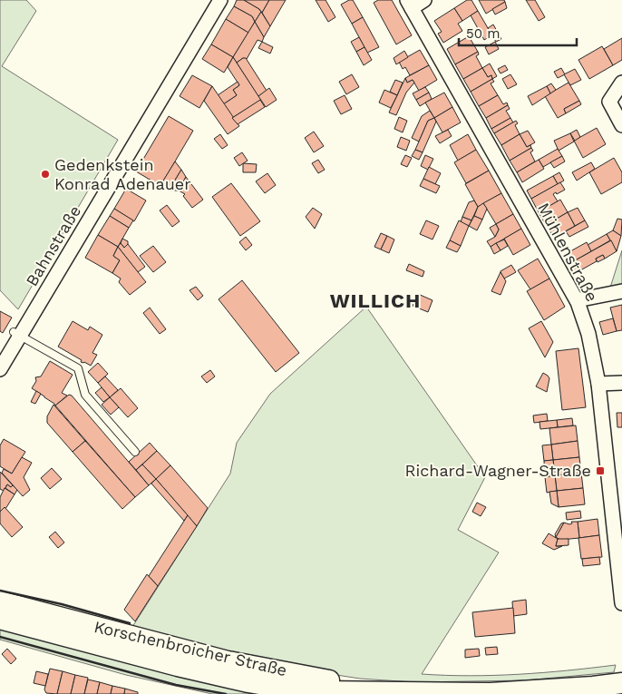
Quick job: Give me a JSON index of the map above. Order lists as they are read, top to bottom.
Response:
{
  "streets": {
    "main road": ["Korschenbroicher Straße"],
    "street": ["Bahnstraße", "Mühlenstraße"]
  },
  "districts": ["WILLICH"],
  "places": {
    "other": ["Gedenkstein Konrad Adenauer"],
    "transit": ["Richard-Wagner-Straße"]
  },
  "scale_bar": "50 m"
}
